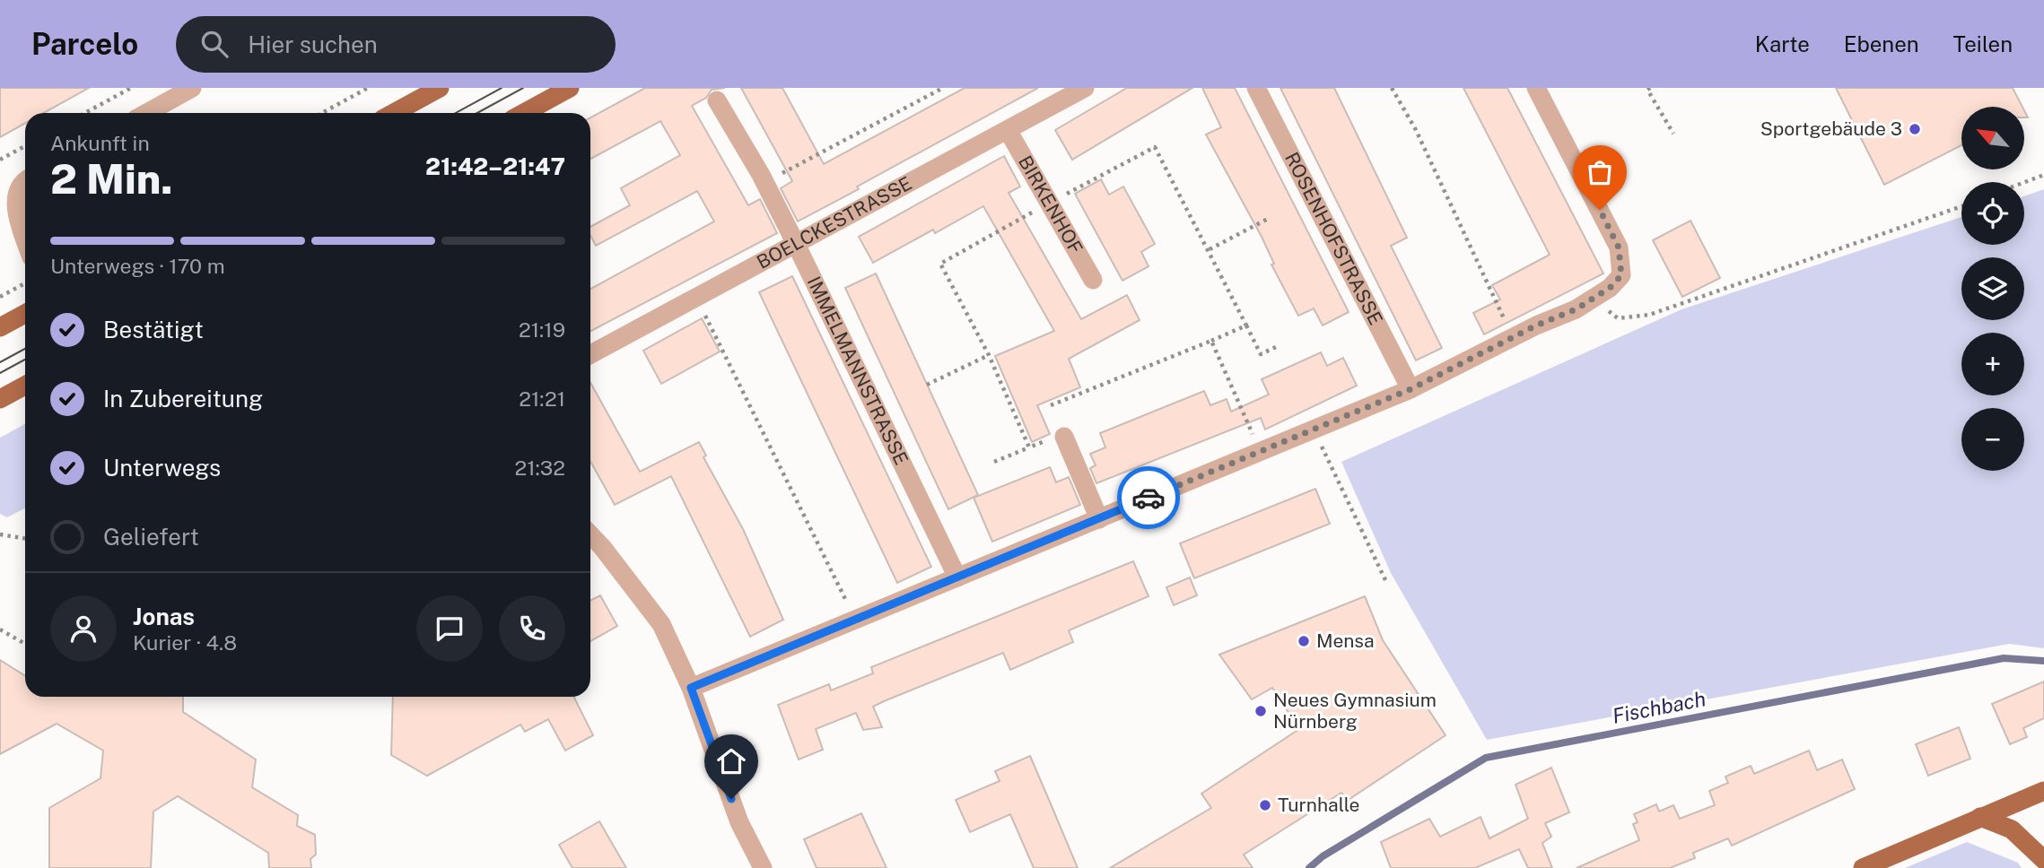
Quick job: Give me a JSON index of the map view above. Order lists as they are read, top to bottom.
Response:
{
  "streets": {
    "street": [
      "BIRKENHOF",
      "BOELCKESTRASSE",
      "ROSENHOFSTRASSE",
      "IMMELMANNSTRASSE"
    ]
  },
  "crossings": [
    ["BIRKENHOF", "BOELCKESTRASSE"],
    ["BOELCKESTRASSE", "IMMELMANNSTRASSE"]
  ],
  "water": ["Fischbach"],
  "places": [
    "Sportgebäude 3",
    "Mensa",
    "Neues Gymnasium Nürnberg",
    "Turnhalle"
  ],
  "north": "top left",
  "page": {
    "header": "Parcelo",
    "search": "Hier suchen",
    "nav": ["Karte", "Ebenen", "Teilen"],
    "map_buttons": ["+", "−"],
    "heading": ["2 Min.", "Ankunft in", "21:42–21:47"],
    "panel": ["Jonas", "Kurier · 4.8"],
    "bar": "Unterwegs · 170 m",
    "list": [
      ["Bestätigt", "21:19"],
      ["In Zubereitung", "21:21"],
      ["Unterwegs", "21:32"],
      "Geliefert"
    ]
  }
}
